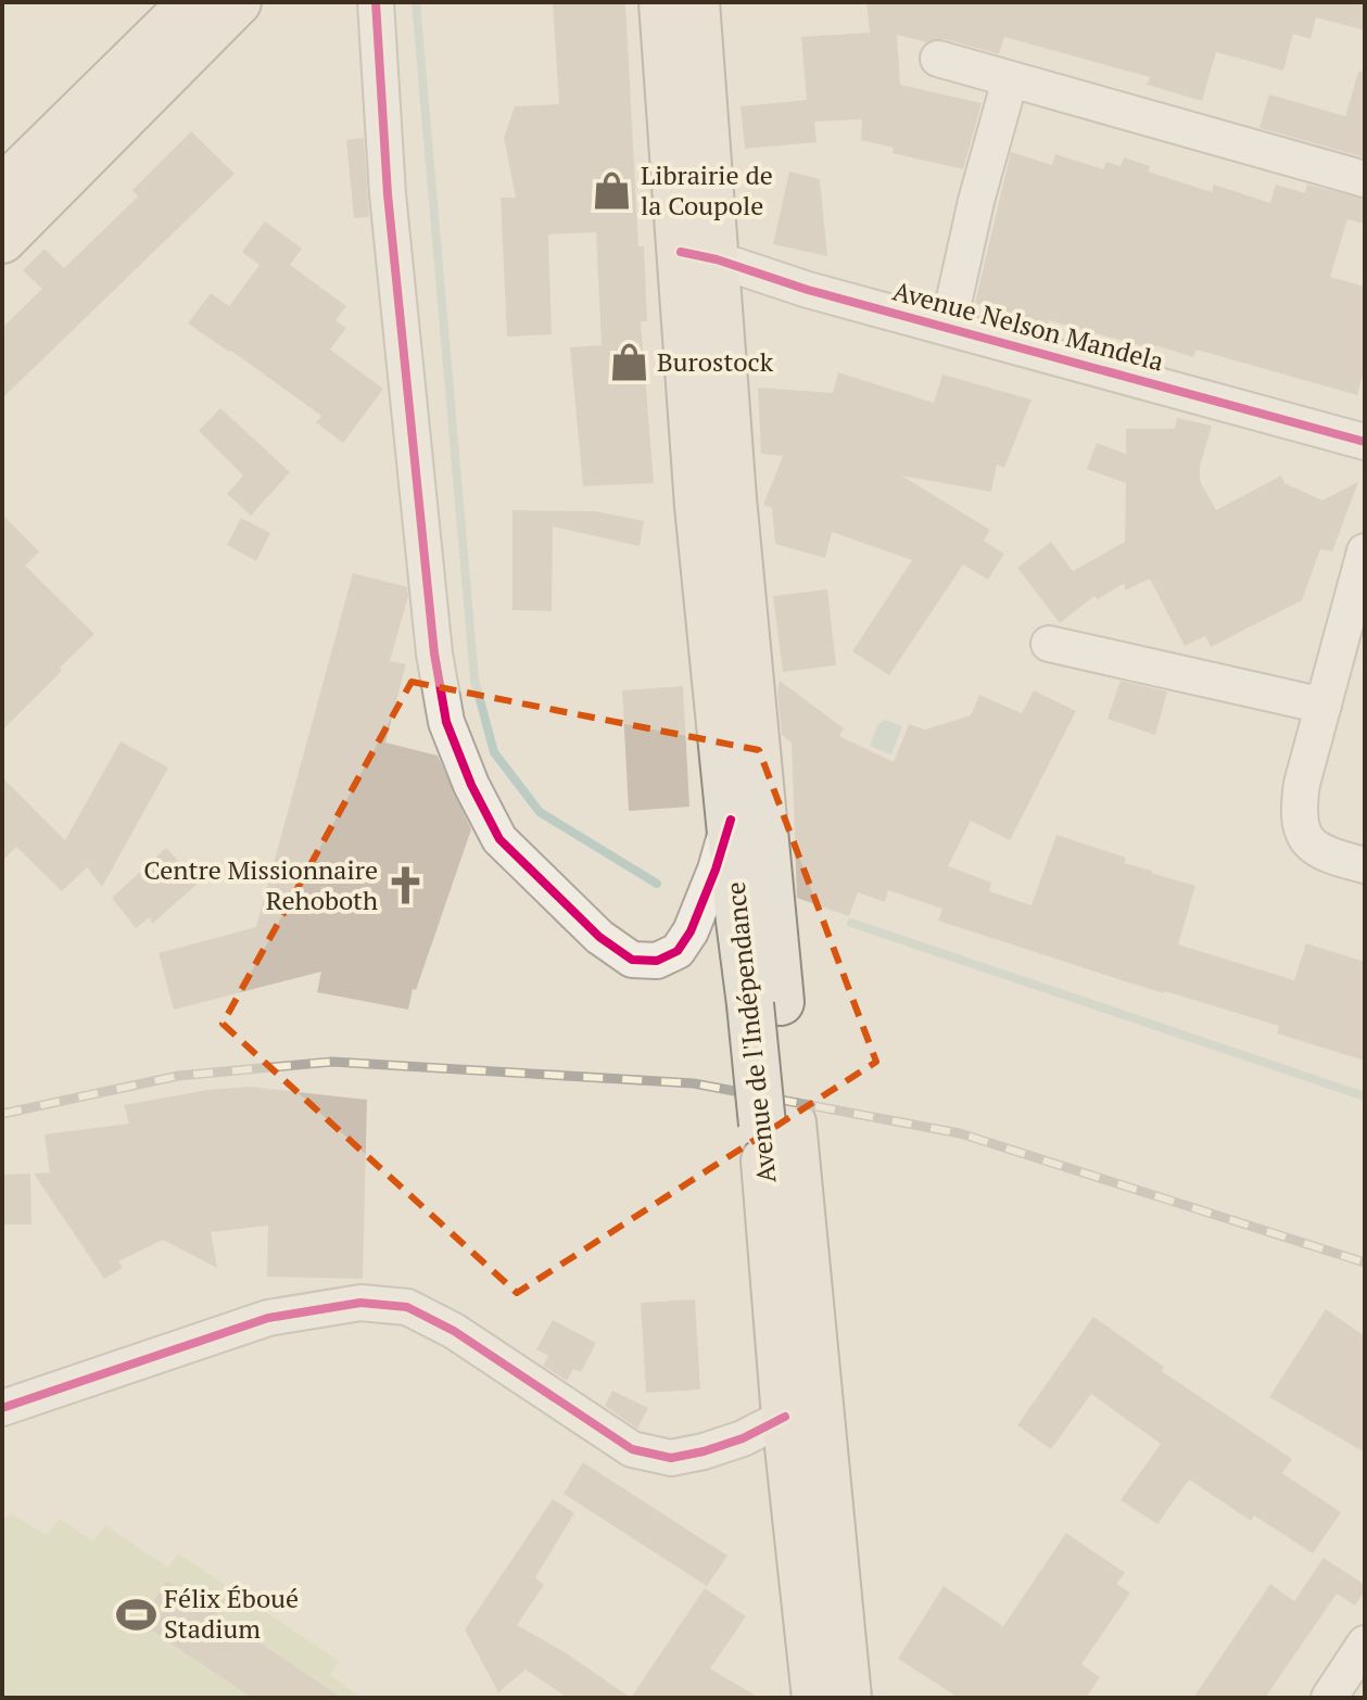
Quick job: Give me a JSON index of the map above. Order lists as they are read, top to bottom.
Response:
{
  "streets": {
    "main road": ["Avenue de l'Indépendance"],
    "street": ["Avenue Nelson Mandela"]
  },
  "crossings": [
    ["Avenue Nelson Mandela", "Avenue de l'Indépendance"]
  ],
  "places": {
    "shop": ["Librairie de la Coupole", "Burostock"],
    "church": ["Centre Missionnaire Rehoboth"],
    "sports": ["Félix Éboué Stadium"]
  }
}
